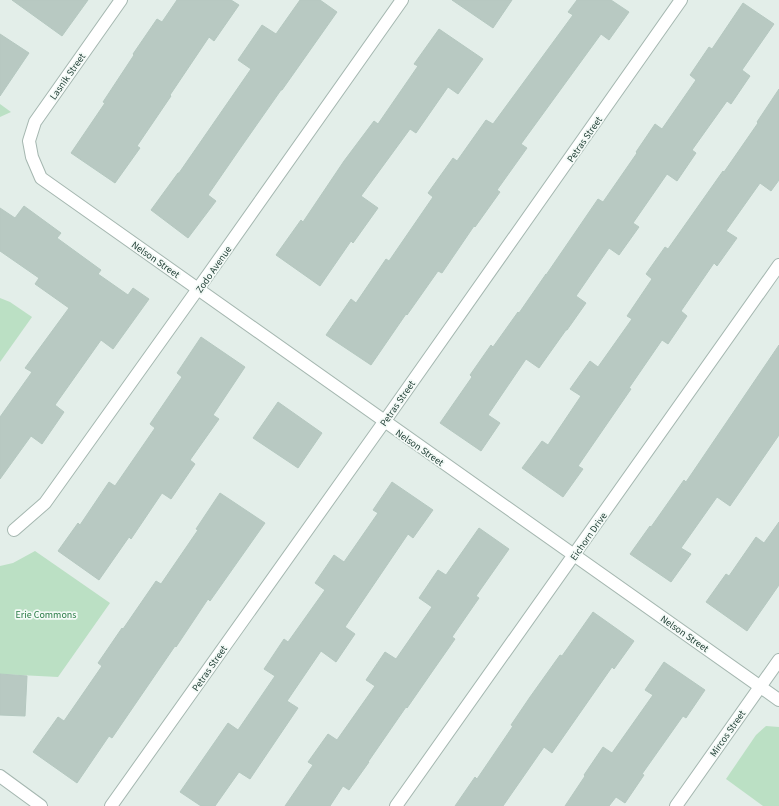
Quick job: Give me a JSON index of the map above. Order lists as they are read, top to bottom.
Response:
{
  "streets": {
    "street": [
      "Lasnik Street",
      "Petras Street",
      "Nelson Street",
      "Zodo Avenue",
      "Eichorn Drive",
      "Mircos Street"
    ]
  },
  "crossings": [
    ["Lasnik Street", "Nelson Street"],
    ["Petras Street", "Nelson Street"],
    ["Nelson Street", "Zodo Avenue"],
    ["Nelson Street", "Eichorn Drive"],
    ["Nelson Street", "Mircos Street"]
  ],
  "parks": ["Erie Commons"]
}
